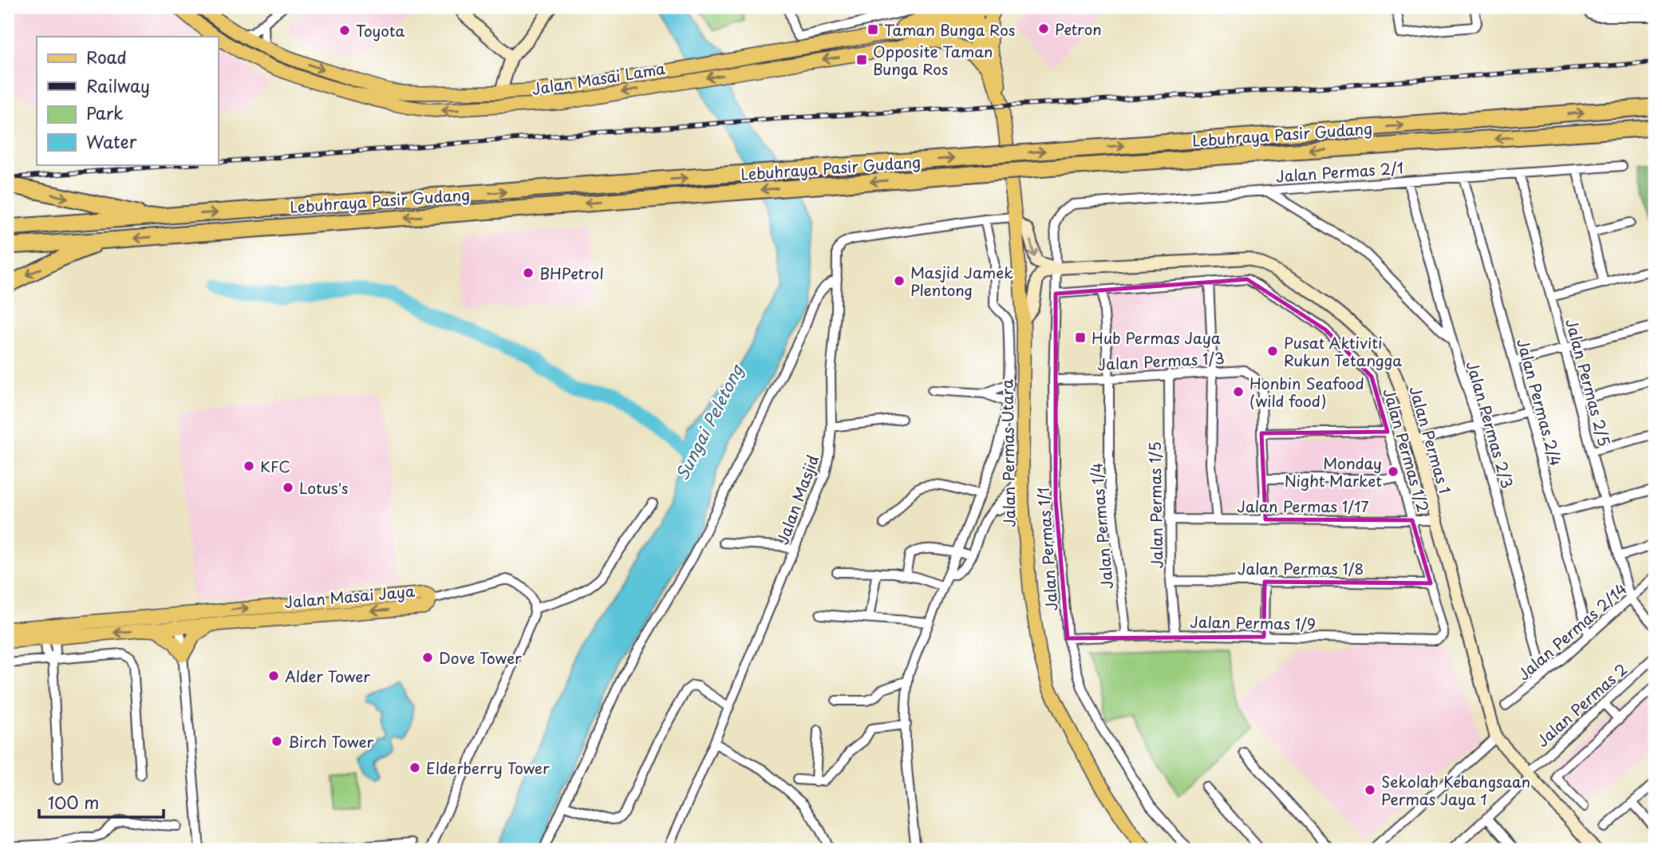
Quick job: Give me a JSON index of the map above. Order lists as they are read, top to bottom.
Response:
{
  "streets": {
    "highway": ["Lebuhraya Pasir Gudang"],
    "main road": ["Jalan Masai Lama", "Jalan Permas Utara", "Jalan Masai Jaya"],
    "street": [
      "Jalan Permas 2/1",
      "Jalan Permas 1/3",
      "Jalan Permas 2/5",
      "Jalan Permas 2/4",
      "Jalan Permas 2/3",
      "Jalan Permas 1",
      "Jalan Permas 1/2",
      "Jalan Masjid",
      "Jalan Permas 1/5",
      "Jalan Permas 1/17",
      "Jalan Permas 1/4",
      "Jalan Permas 1/1",
      "Jalan Permas 1/8",
      "Jalan Permas 1/9",
      "Jalan Permas 2/14",
      "Jalan Permas 2"
    ]
  },
  "crossings": [
    ["Jalan Masai Lama", "Jalan Permas Utara"],
    ["Jalan Permas 2/1", "Jalan Permas 2/5"],
    ["Jalan Permas 2/1", "Jalan Permas 2/4"],
    ["Jalan Permas 2/1", "Jalan Permas 2/3"],
    ["Jalan Permas 2/1", "Jalan Permas 1/1"],
    ["Jalan Permas 1/3", "Jalan Permas 1/5"],
    ["Jalan Permas 1/3", "Jalan Permas 1/4"],
    ["Jalan Permas 1/3", "Jalan Permas 1/1"],
    ["Jalan Permas 2/5", "Jalan Permas 2/14"],
    ["Jalan Permas 2/4", "Jalan Permas 2/14"],
    ["Jalan Permas 2/3", "Jalan Permas 2/14"],
    ["Jalan Permas 1", "Jalan Permas 1/17"],
    ["Jalan Permas 1", "Jalan Permas 1/1"],
    ["Jalan Permas 1", "Jalan Permas 2"],
    ["Jalan Permas 1/2", "Jalan Permas 1/17"],
    ["Jalan Permas 1/2", "Jalan Permas 1/4"],
    ["Jalan Permas 1/2", "Jalan Permas 1/1"],
    ["Jalan Permas 1/2", "Jalan Permas 1/8"],
    ["Jalan Permas 1/2", "Jalan Permas 1/9"],
    ["Jalan Permas Utara", "Jalan Masjid"],
    ["Jalan Permas 1/5", "Jalan Permas 1/17"],
    ["Jalan Permas 1/5", "Jalan Permas 1/8"],
    ["Jalan Permas 1/5", "Jalan Permas 1/9"],
    ["Jalan Permas 1/4", "Jalan Permas 1/9"],
    ["Jalan Permas 1/1", "Jalan Permas 1/9"]
  ],
  "water": ["Sungai Peletong"],
  "places": {
    "other": [
      "Petron",
      "Toyota",
      "BHPetrol",
      "Masjid Jamek Plentong",
      "Pusat Aktiviti Rukun Tetangga",
      "Honbin Seafood (wild food)",
      "KFC",
      "Monday Night Market",
      "Lotus's",
      "Dove Tower",
      "Alder Tower",
      "Birch Tower",
      "Elderberry Tower",
      "Sekolah Kebangsaan Permas Jaya 1"
    ],
    "transit": ["Taman Bunga Ros", "Opposite Taman Bunga Ros", "Hub Permas Jaya"]
  },
  "legend": [
    "Road",
    "Railway",
    "Park",
    "Water"
  ],
  "scale_bar": "100 m"
}
